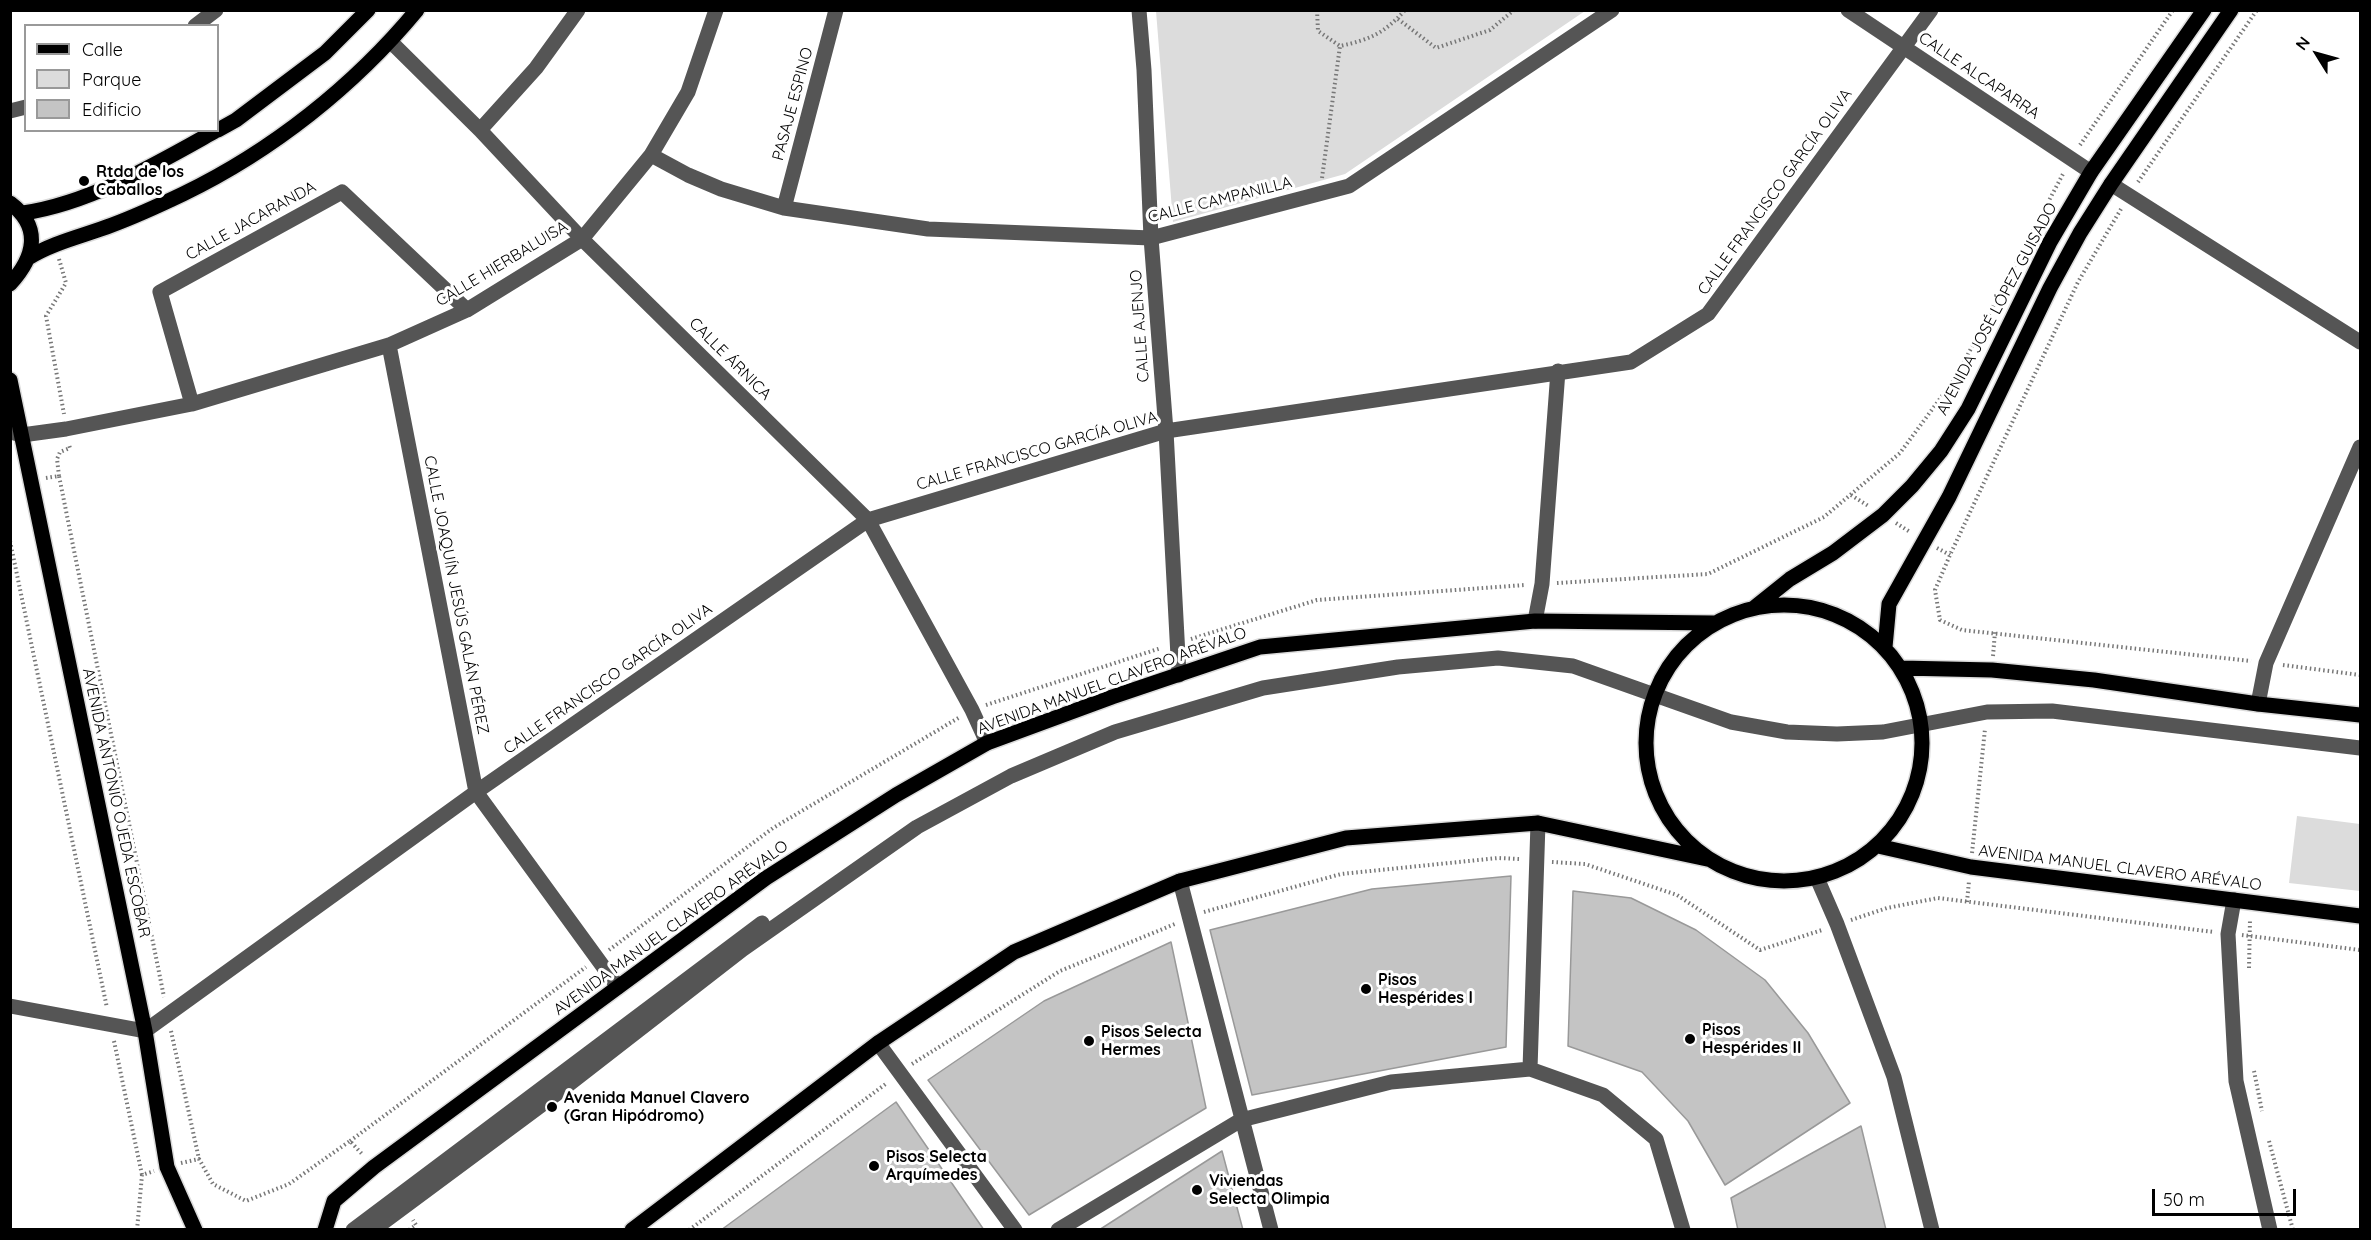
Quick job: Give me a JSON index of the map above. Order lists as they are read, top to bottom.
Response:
{
  "streets": {
    "main road": ["AVENIDA JOSÉ LÓPEZ GUISADO", "AVENIDA MANUEL CLAVERO ARÉVALO", "AVENIDA ANTONIO OJEDA ESCOBAR"],
    "street": [
      "CALLE ALCAPARRA",
      "PASAJE ESPINO",
      "CALLE FRANCISCO GARCÍA OLIVA",
      "CALLE CAMPANILLA",
      "CALLE JACARANDA",
      "CALLE HIERBALUISA",
      "CALLE AJENJO",
      "CALLE ÁRNICA",
      "CALLE JOAQUÍN JESÚS GALÁN PÉREZ"
    ]
  },
  "crossings": [
    ["CALLE ALCAPARRA", "CALLE FRANCISCO GARCÍA OLIVA"],
    ["CALLE ALCAPARRA", "AVENIDA JOSÉ LÓPEZ GUISADO"],
    ["PASAJE ESPINO", "CALLE CAMPANILLA"],
    ["CALLE FRANCISCO GARCÍA OLIVA", "CALLE AJENJO"],
    ["CALLE FRANCISCO GARCÍA OLIVA", "CALLE ÁRNICA"],
    ["CALLE FRANCISCO GARCÍA OLIVA", "CALLE JOAQUÍN JESÚS GALÁN PÉREZ"],
    ["CALLE FRANCISCO GARCÍA OLIVA", "AVENIDA ANTONIO OJEDA ESCOBAR"],
    ["CALLE CAMPANILLA", "CALLE HIERBALUISA"],
    ["CALLE CAMPANILLA", "CALLE AJENJO"],
    ["CALLE JACARANDA", "CALLE HIERBALUISA"],
    ["CALLE HIERBALUISA", "CALLE ÁRNICA"],
    ["CALLE HIERBALUISA", "CALLE JOAQUÍN JESÚS GALÁN PÉREZ"],
    ["CALLE HIERBALUISA", "AVENIDA ANTONIO OJEDA ESCOBAR"],
    ["CALLE AJENJO", "AVENIDA MANUEL CLAVERO ARÉVALO"],
    ["CALLE ÁRNICA", "AVENIDA MANUEL CLAVERO ARÉVALO"],
    ["CALLE JOAQUÍN JESÚS GALÁN PÉREZ", "AVENIDA MANUEL CLAVERO ARÉVALO"]
  ],
  "places": [
    "Rtda de los Caballos",
    "Pisos Hespérides I",
    "Pisos Hespérides II",
    "Pisos Selecta Hermes",
    "Avenida Manuel Clavero (Gran Hipódromo)",
    "Pisos Selecta Arquímedes",
    "Viviendas Selecta Olimpia"
  ],
  "legend": ["Calle", "Parque", "Edificio"],
  "scale_bar": "50 m",
  "north": "top left"
}
